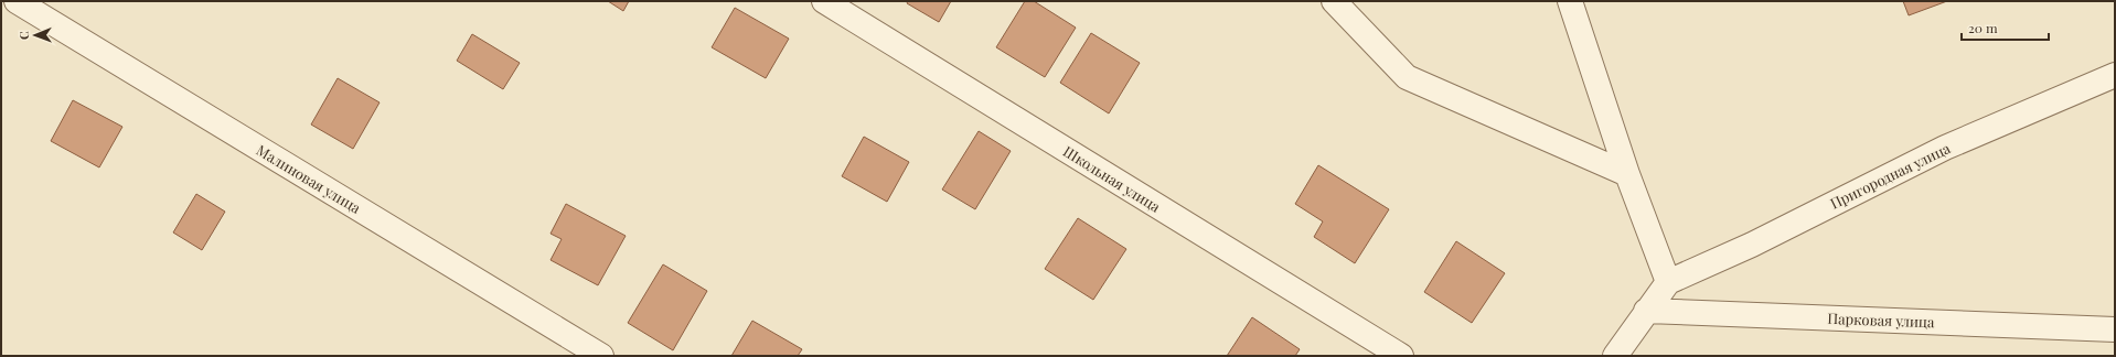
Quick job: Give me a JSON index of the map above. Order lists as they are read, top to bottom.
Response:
{
  "streets": {
    "street": [
      "Пригородная улица",
      "Малиновая улица",
      "Школьная улица",
      "Парковая улица"
    ]
  },
  "scale_bar": "20 m",
  "north": "left"
}
